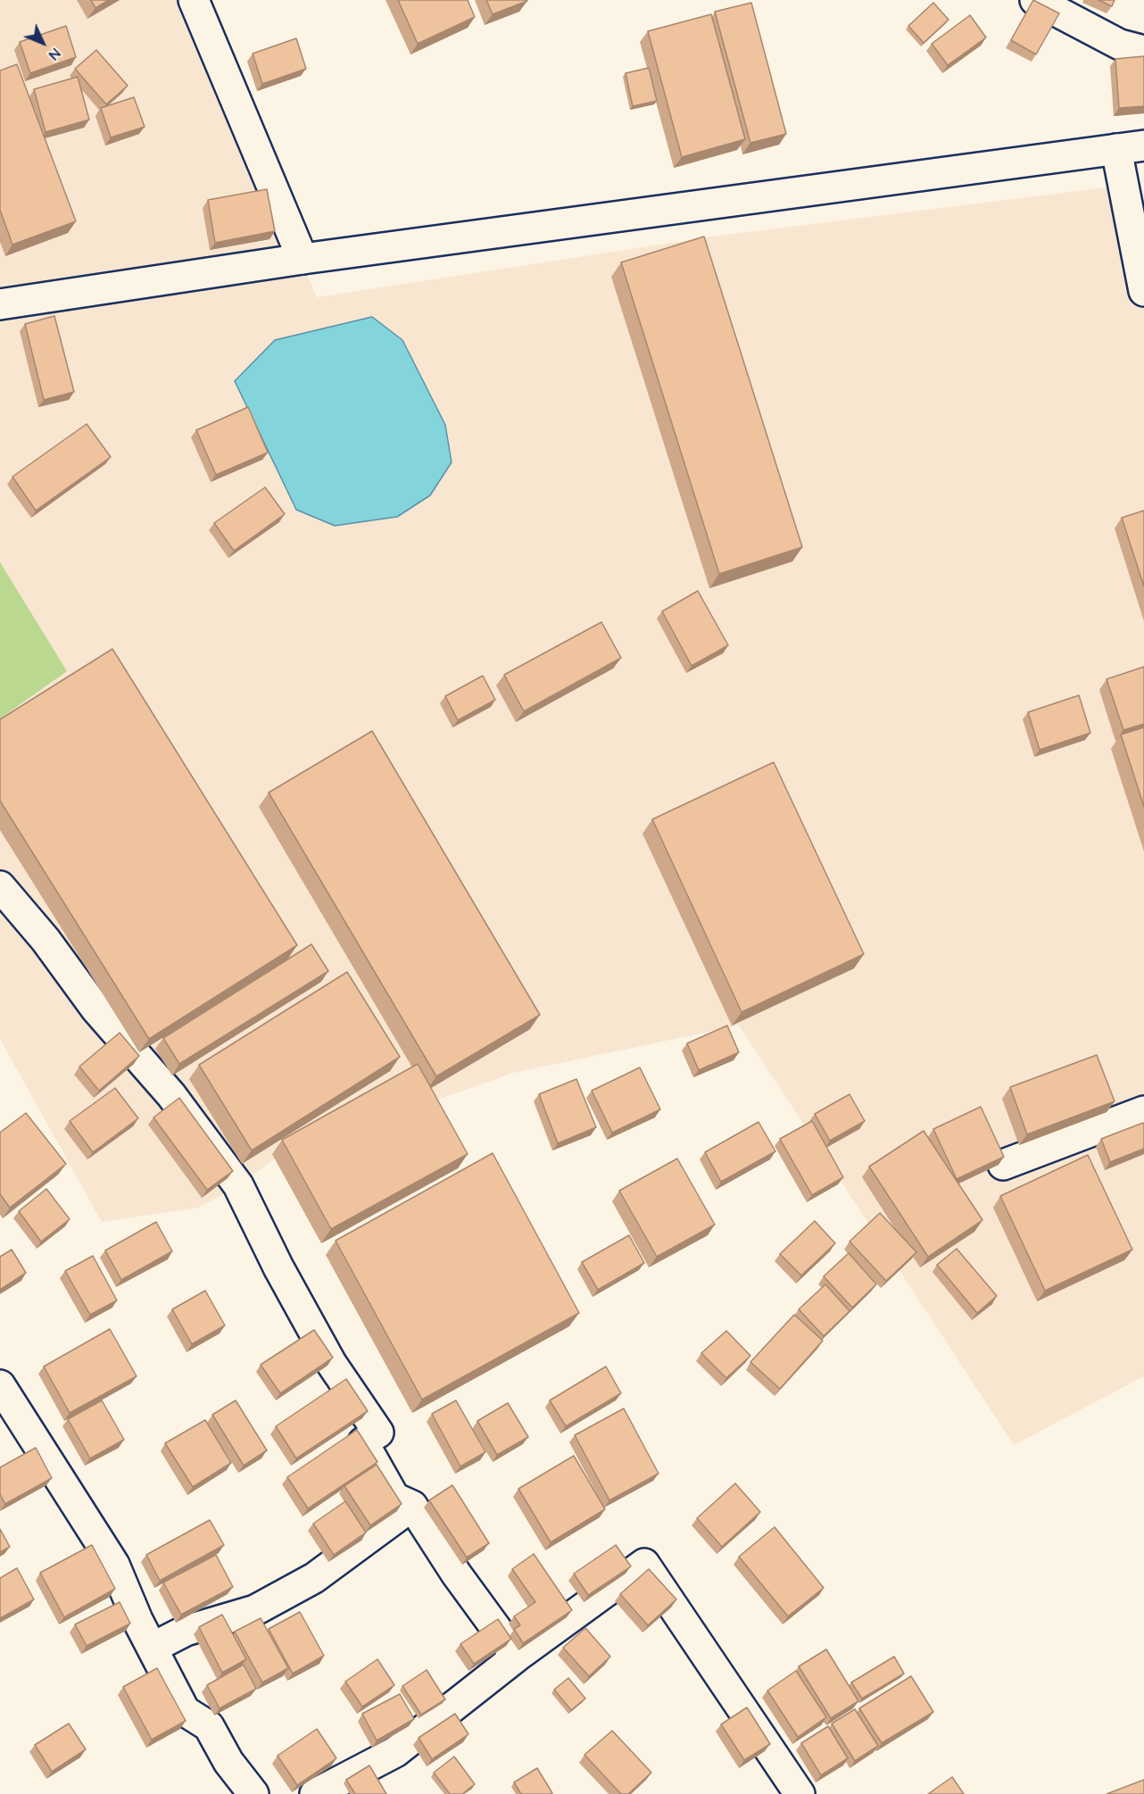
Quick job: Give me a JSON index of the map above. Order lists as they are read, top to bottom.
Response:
{
  "north": "bottom right"
}
